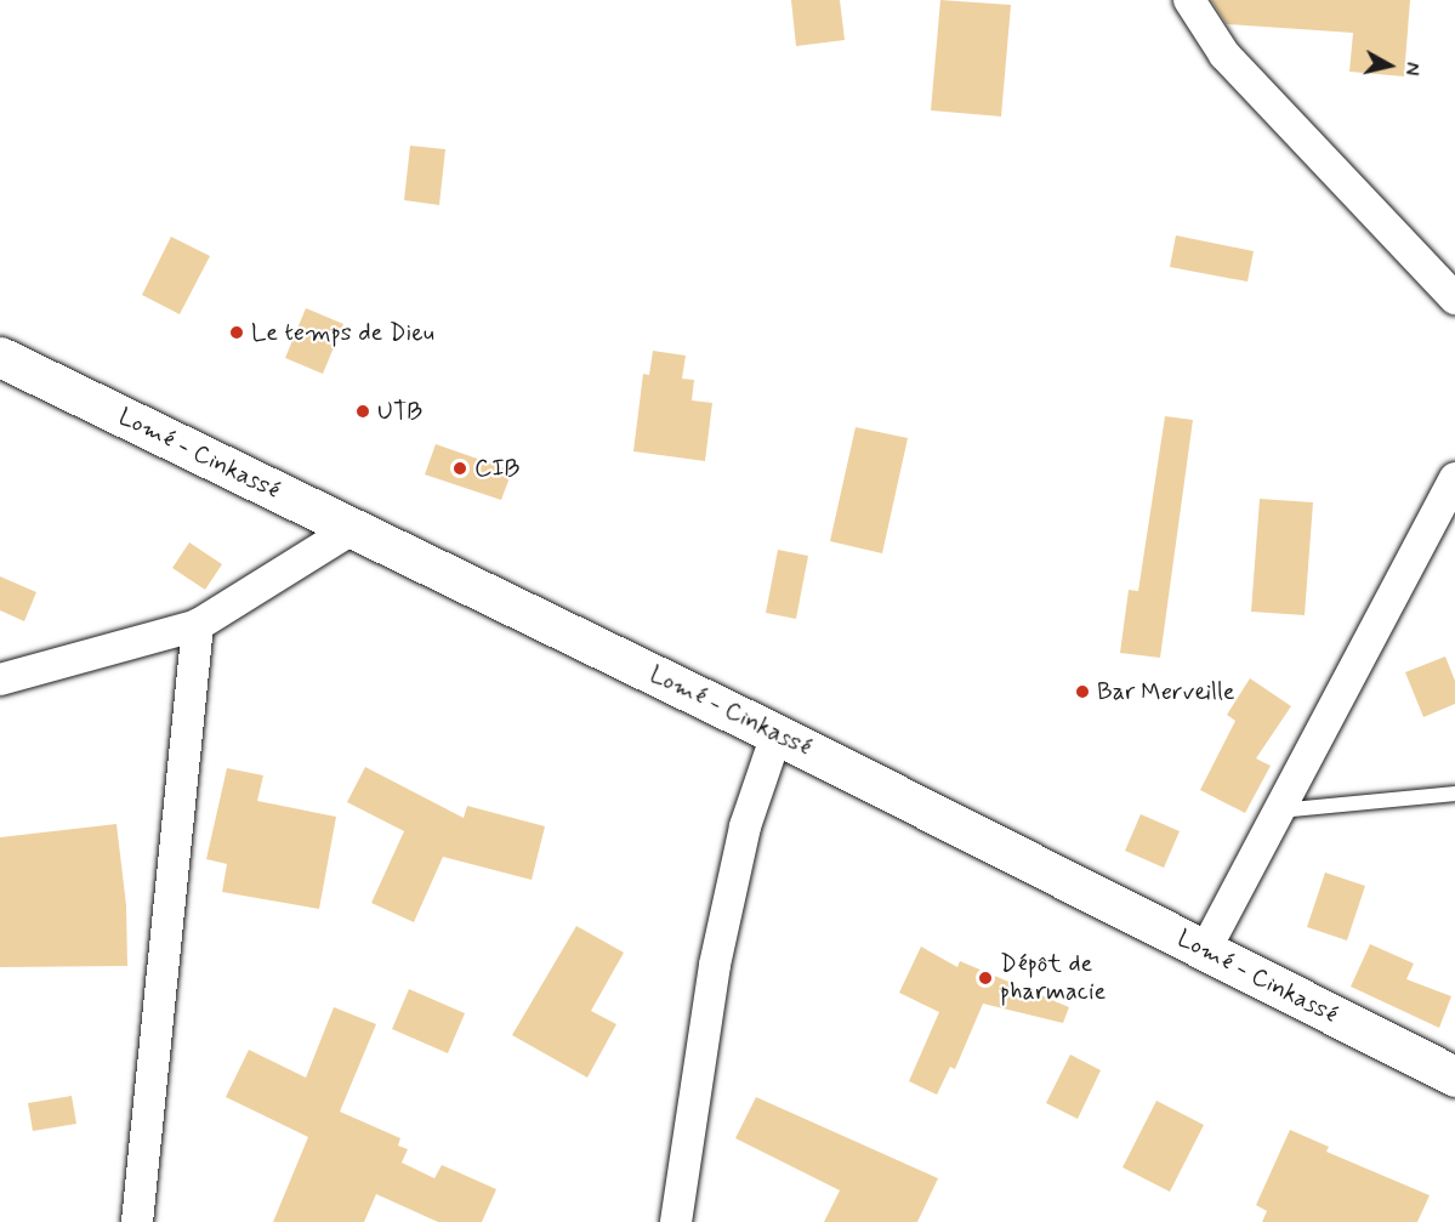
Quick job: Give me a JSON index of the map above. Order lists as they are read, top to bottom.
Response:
{
  "streets": {
    "highway": ["Lomé - Cinkassé"]
  },
  "places": [
    "Le temps de Dieu",
    "UTB",
    "CIB",
    "Bar Merveille",
    "Dépôt de pharmacie"
  ],
  "north": "right"
}
